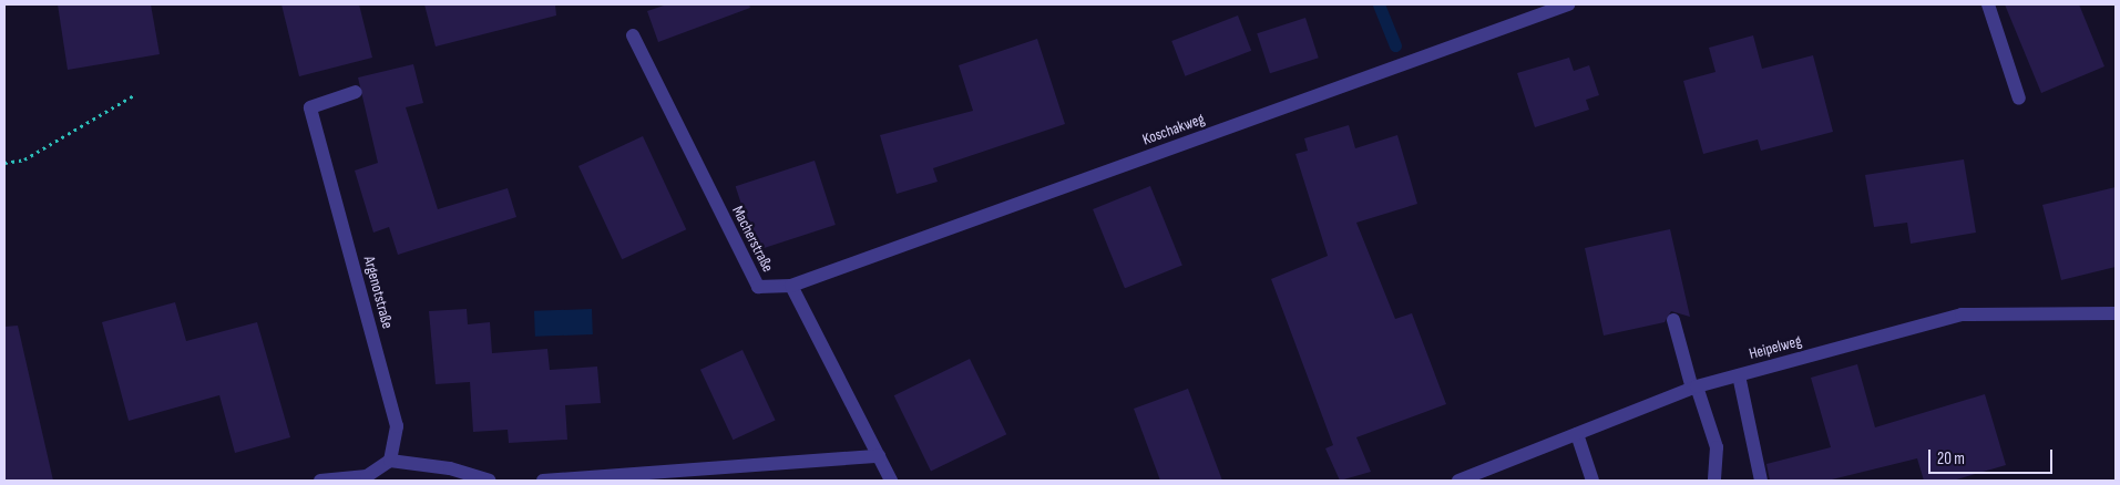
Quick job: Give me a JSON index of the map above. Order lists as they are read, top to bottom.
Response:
{
  "streets": {
    "street": [
      "Koschakweg",
      "Macherstraße",
      "Argenotstraße",
      "Heipelweg"
    ]
  },
  "crossings": [
    ["Koschakweg", "Macherstraße"]
  ],
  "scale_bar": "20 m"
}
